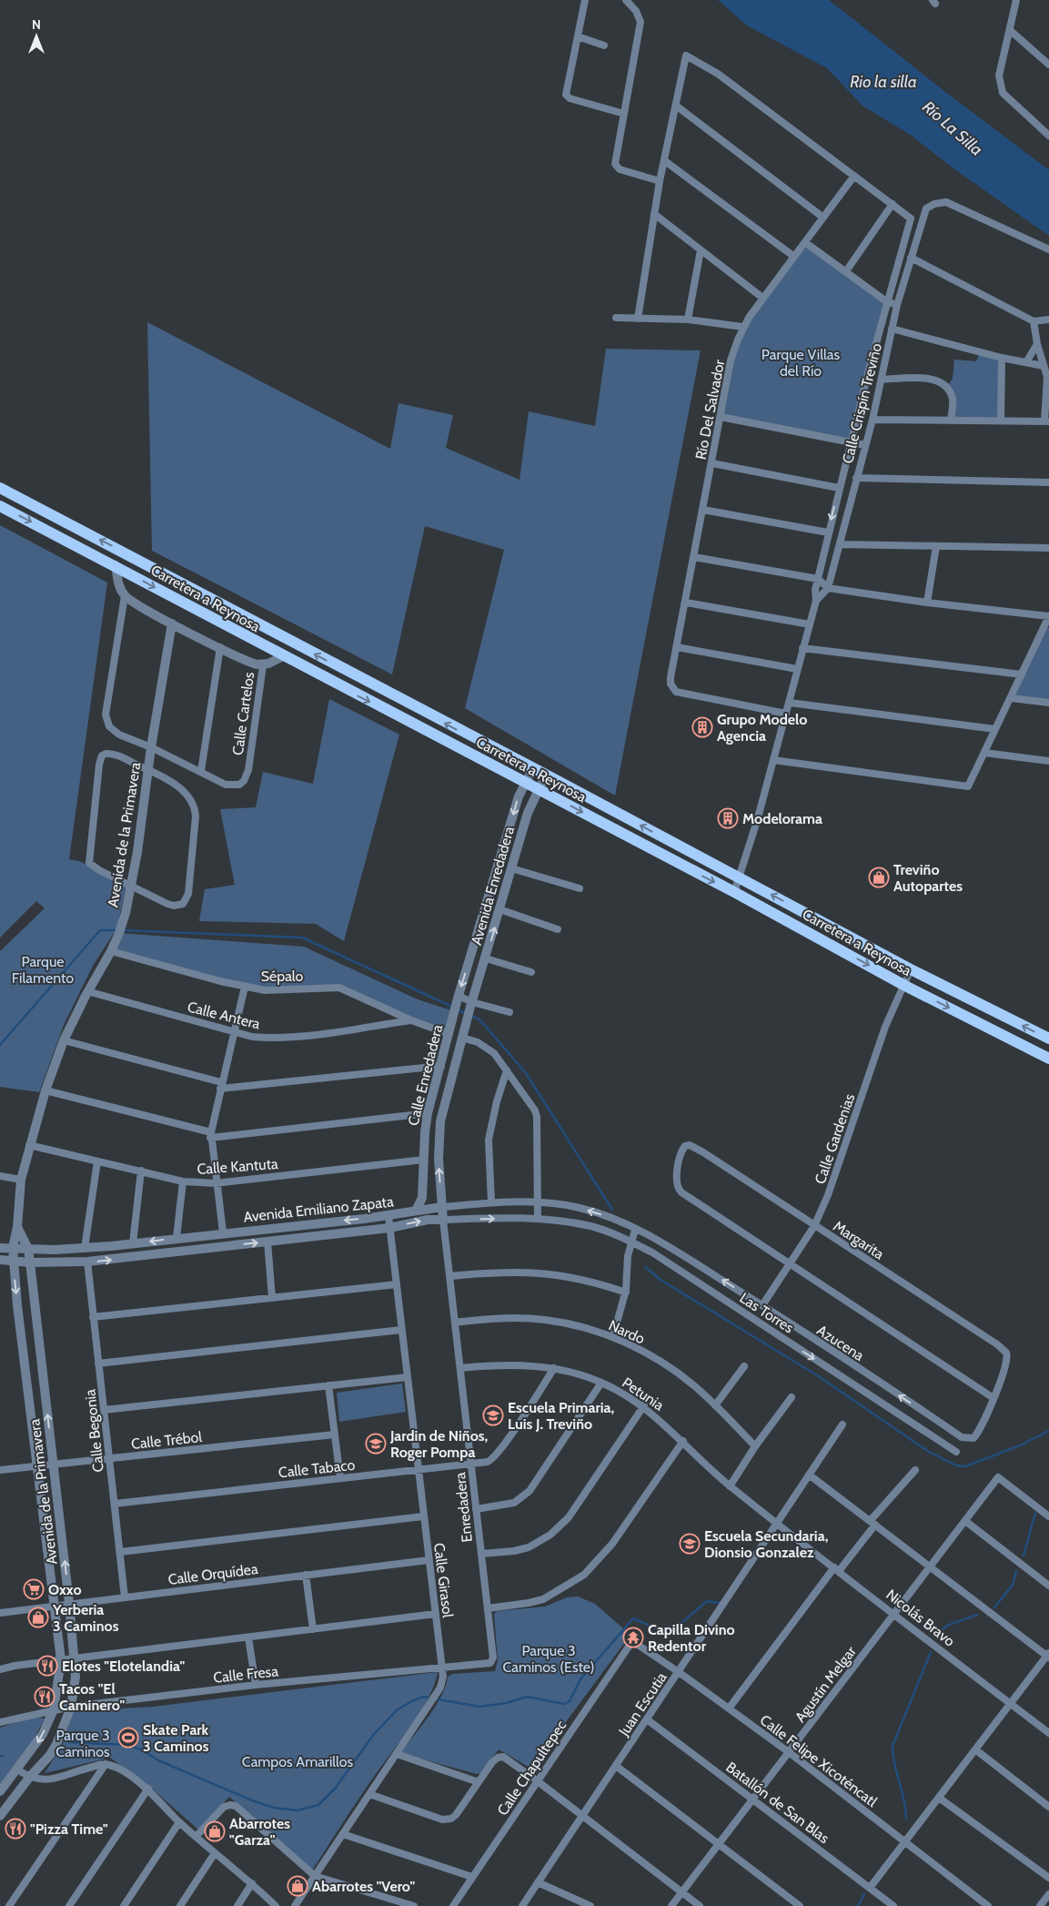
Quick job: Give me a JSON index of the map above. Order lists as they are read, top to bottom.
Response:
{
  "streets": {
    "main road": ["Carretera a Reynosa"],
    "street": [
      "Calle Crispín Treviño",
      "Río Del Salvador",
      "Calle Cartelos",
      "Avenida de la Primavera",
      "Avenida Enredadera",
      "Sépalo",
      "Calle Antera",
      "Calle Enredadera",
      "Calle Gardenias",
      "Calle Kantuta",
      "Avenida Emiliano Zapata",
      "Margarita",
      "Las Torres",
      "Nardo",
      "Azucena",
      "Petunia",
      "Calle Begonia",
      "Calle Trébol",
      "Calle Tabaco",
      "Enredadera",
      "Calle Orquídea",
      "Calle Girasol",
      "Nicolás Bravo",
      "Calle Fresa",
      "Agustín Melgar",
      "Juan Escutia",
      "Calle Felipe Xicoténcatl",
      "Calle Chapultepec",
      "Batallón de San Blas"
    ]
  },
  "crossings": [
    ["Calle Crispín Treviño", "Río Del Salvador"],
    ["Calle Crispín Treviño", "Carretera a Reynosa"],
    ["Carretera a Reynosa", "Calle Cartelos"],
    ["Carretera a Reynosa", "Avenida Enredadera"],
    ["Carretera a Reynosa", "Calle Gardenias"],
    ["Avenida de la Primavera", "Sépalo"],
    ["Avenida de la Primavera", "Calle Antera"],
    ["Avenida de la Primavera", "Calle Kantuta"],
    ["Avenida de la Primavera", "Avenida Emiliano Zapata"],
    ["Avenida de la Primavera", "Calle Trébol"],
    ["Avenida de la Primavera", "Calle Orquídea"],
    ["Avenida de la Primavera", "Calle Fresa"],
    ["Avenida Enredadera", "Calle Enredadera"],
    ["Sépalo", "Calle Antera"],
    ["Sépalo", "Calle Enredadera"],
    ["Calle Enredadera", "Calle Kantuta"],
    ["Calle Enredadera", "Avenida Emiliano Zapata"],
    ["Calle Enredadera", "Enredadera"],
    ["Calle Gardenias", "Margarita"],
    ["Calle Gardenias", "Azucena"],
    ["Avenida Emiliano Zapata", "Las Torres"],
    ["Avenida Emiliano Zapata", "Azucena"],
    ["Avenida Emiliano Zapata", "Calle Begonia"],
    ["Avenida Emiliano Zapata", "Enredadera"],
    ["Avenida Emiliano Zapata", "Calle Girasol"],
    ["Margarita", "Azucena"],
    ["Nardo", "Enredadera"],
    ["Petunia", "Calle Tabaco"],
    ["Petunia", "Enredadera"],
    ["Petunia", "Nicolás Bravo"],
    ["Petunia", "Juan Escutia"],
    ["Calle Begonia", "Calle Trébol"],
    ["Calle Begonia", "Calle Tabaco"],
    ["Calle Begonia", "Calle Orquídea"],
    ["Calle Tabaco", "Enredadera"],
    ["Calle Tabaco", "Calle Girasol"],
    ["Enredadera", "Calle Fresa"],
    ["Calle Orquídea", "Calle Girasol"],
    ["Calle Girasol", "Calle Fresa"],
    ["Nicolás Bravo", "Agustín Melgar"],
    ["Nicolás Bravo", "Juan Escutia"],
    ["Agustín Melgar", "Calle Felipe Xicoténcatl"],
    ["Agustín Melgar", "Batallón de San Blas"],
    ["Juan Escutia", "Calle Felipe Xicoténcatl"],
    ["Juan Escutia", "Batallón de San Blas"],
    ["Calle Felipe Xicoténcatl", "Calle Chapultepec"]
  ],
  "one_way": ["Las Torres"],
  "water": ["Rio la silla", "Río La Silla"],
  "parks": [
    "Parque Villas del Río",
    "Parque Filamento",
    "Parque 3 Caminos (Este)",
    "Parque 3 Caminos",
    "Campos Amarillos"
  ],
  "places": {
    "building": ["Grupo Modelo Agencia", "Modelorama"],
    "shop": [
      "Treviño Autopartes",
      "Yerberia 3 Caminos",
      "Abarrotes \"Garza\"",
      "Abarrotes \"Vero\""
    ],
    "school or university": ["Escuela Primaria, Luis J. Treviño", "Jardin de Niños, Roger Pompa", "Escuela Secundaria, Dionsio Gonzalez"],
    "supermarket": ["Oxxo"],
    "temple": ["Capilla Divino Redentor"],
    "restaurant": ["Elotes \"Elotelandia\"", "Tacos \"El Caminero\"", "\"Pizza Time\""],
    "sports": ["Skate Park 3 Caminos"]
  },
  "north": "top"
}
